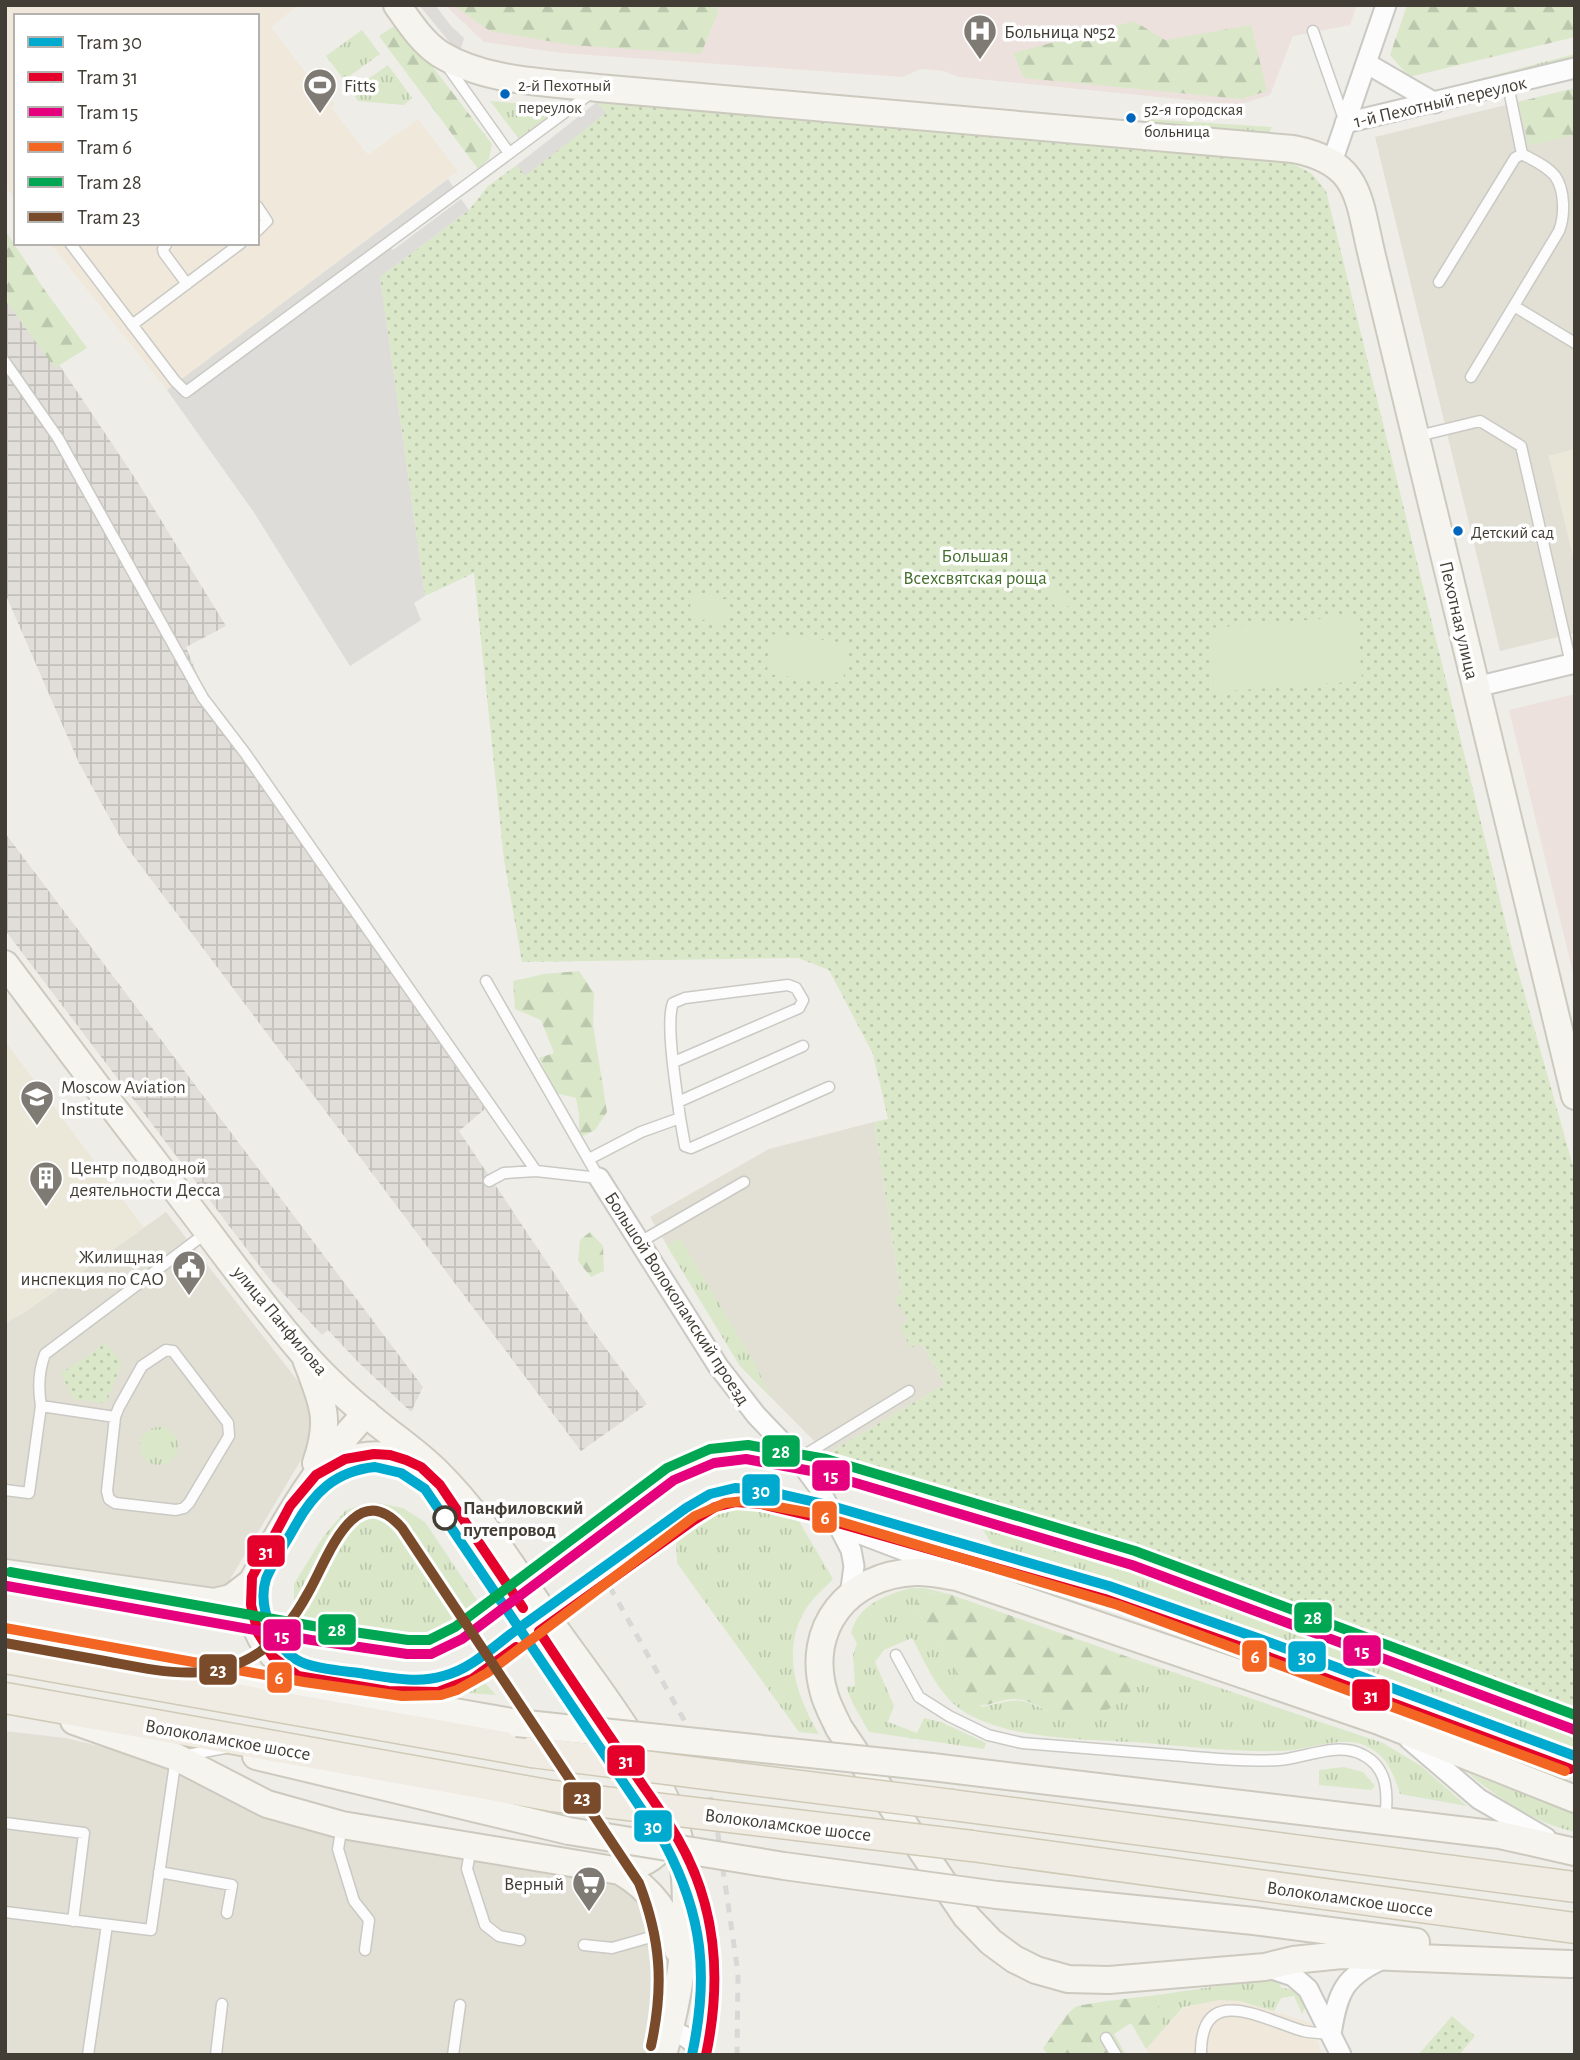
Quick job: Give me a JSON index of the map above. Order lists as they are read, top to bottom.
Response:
{
  "streets": {
    "main road": ["Волоколамское шоссе"],
    "street": [
      "1-й Пехотный переулок",
      "Пехотная улица",
      "Большой Волоколамский проезд",
      "улица Панфилова"
    ]
  },
  "crossings": [
    ["1-й Пехотный переулок", "Пехотная улица"]
  ],
  "parks": ["Большая Всехсвятская роща"],
  "places": {
    "hospital": ["Больница №52"],
    "other": [
      "2-й Пехотный переулок",
      "52-я городская больница",
      "Детский сад",
      "Панфиловский путепровод"
    ],
    "sports": ["Fitts"],
    "school or university": ["Moscow Aviation Institute"],
    "building": ["Центр подводной деятельности Десса"],
    "public building": ["Жилищная инспекция по САО"],
    "supermarket": ["Верный"]
  },
  "lines": [
    "tram line 28",
    "tram line 31",
    "tram line 15",
    "tram line 30",
    "tram line 6",
    "tram line 23"
  ],
  "legend": [
    "Tram 30",
    "Tram 31",
    "Tram 15",
    "Tram 6",
    "Tram 28",
    "Tram 23"
  ]
}
